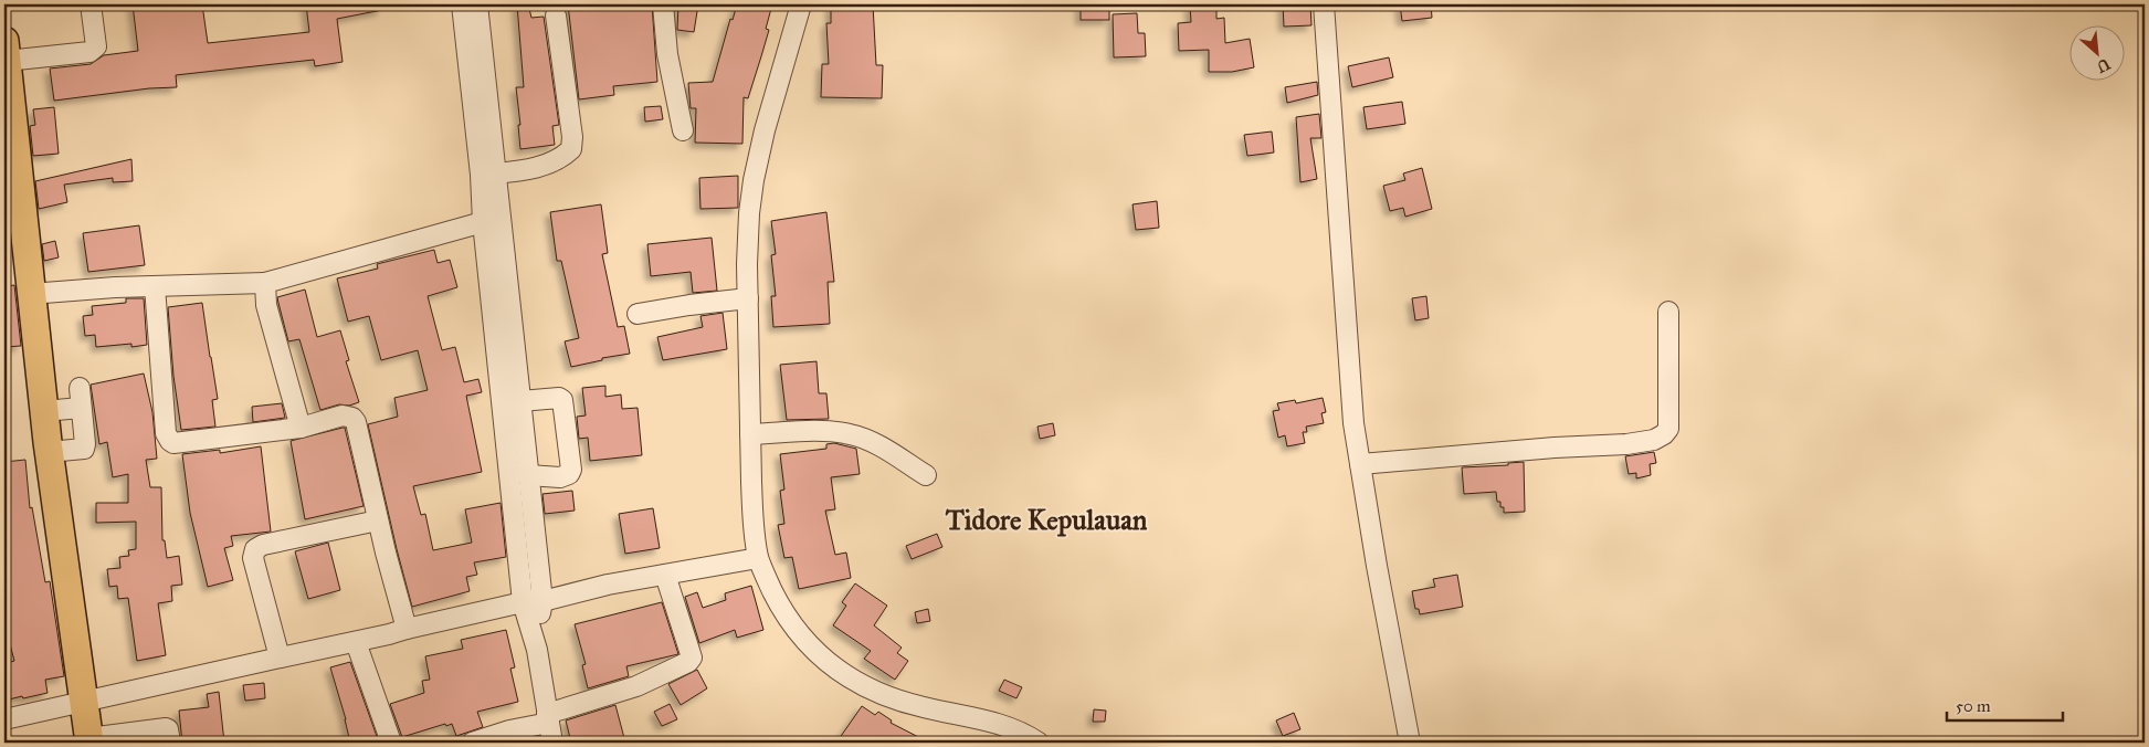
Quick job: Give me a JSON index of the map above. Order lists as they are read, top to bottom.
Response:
{
  "districts": ["Tidore Kepulauan"],
  "scale_bar": "50 m",
  "north": "bottom right"
}
